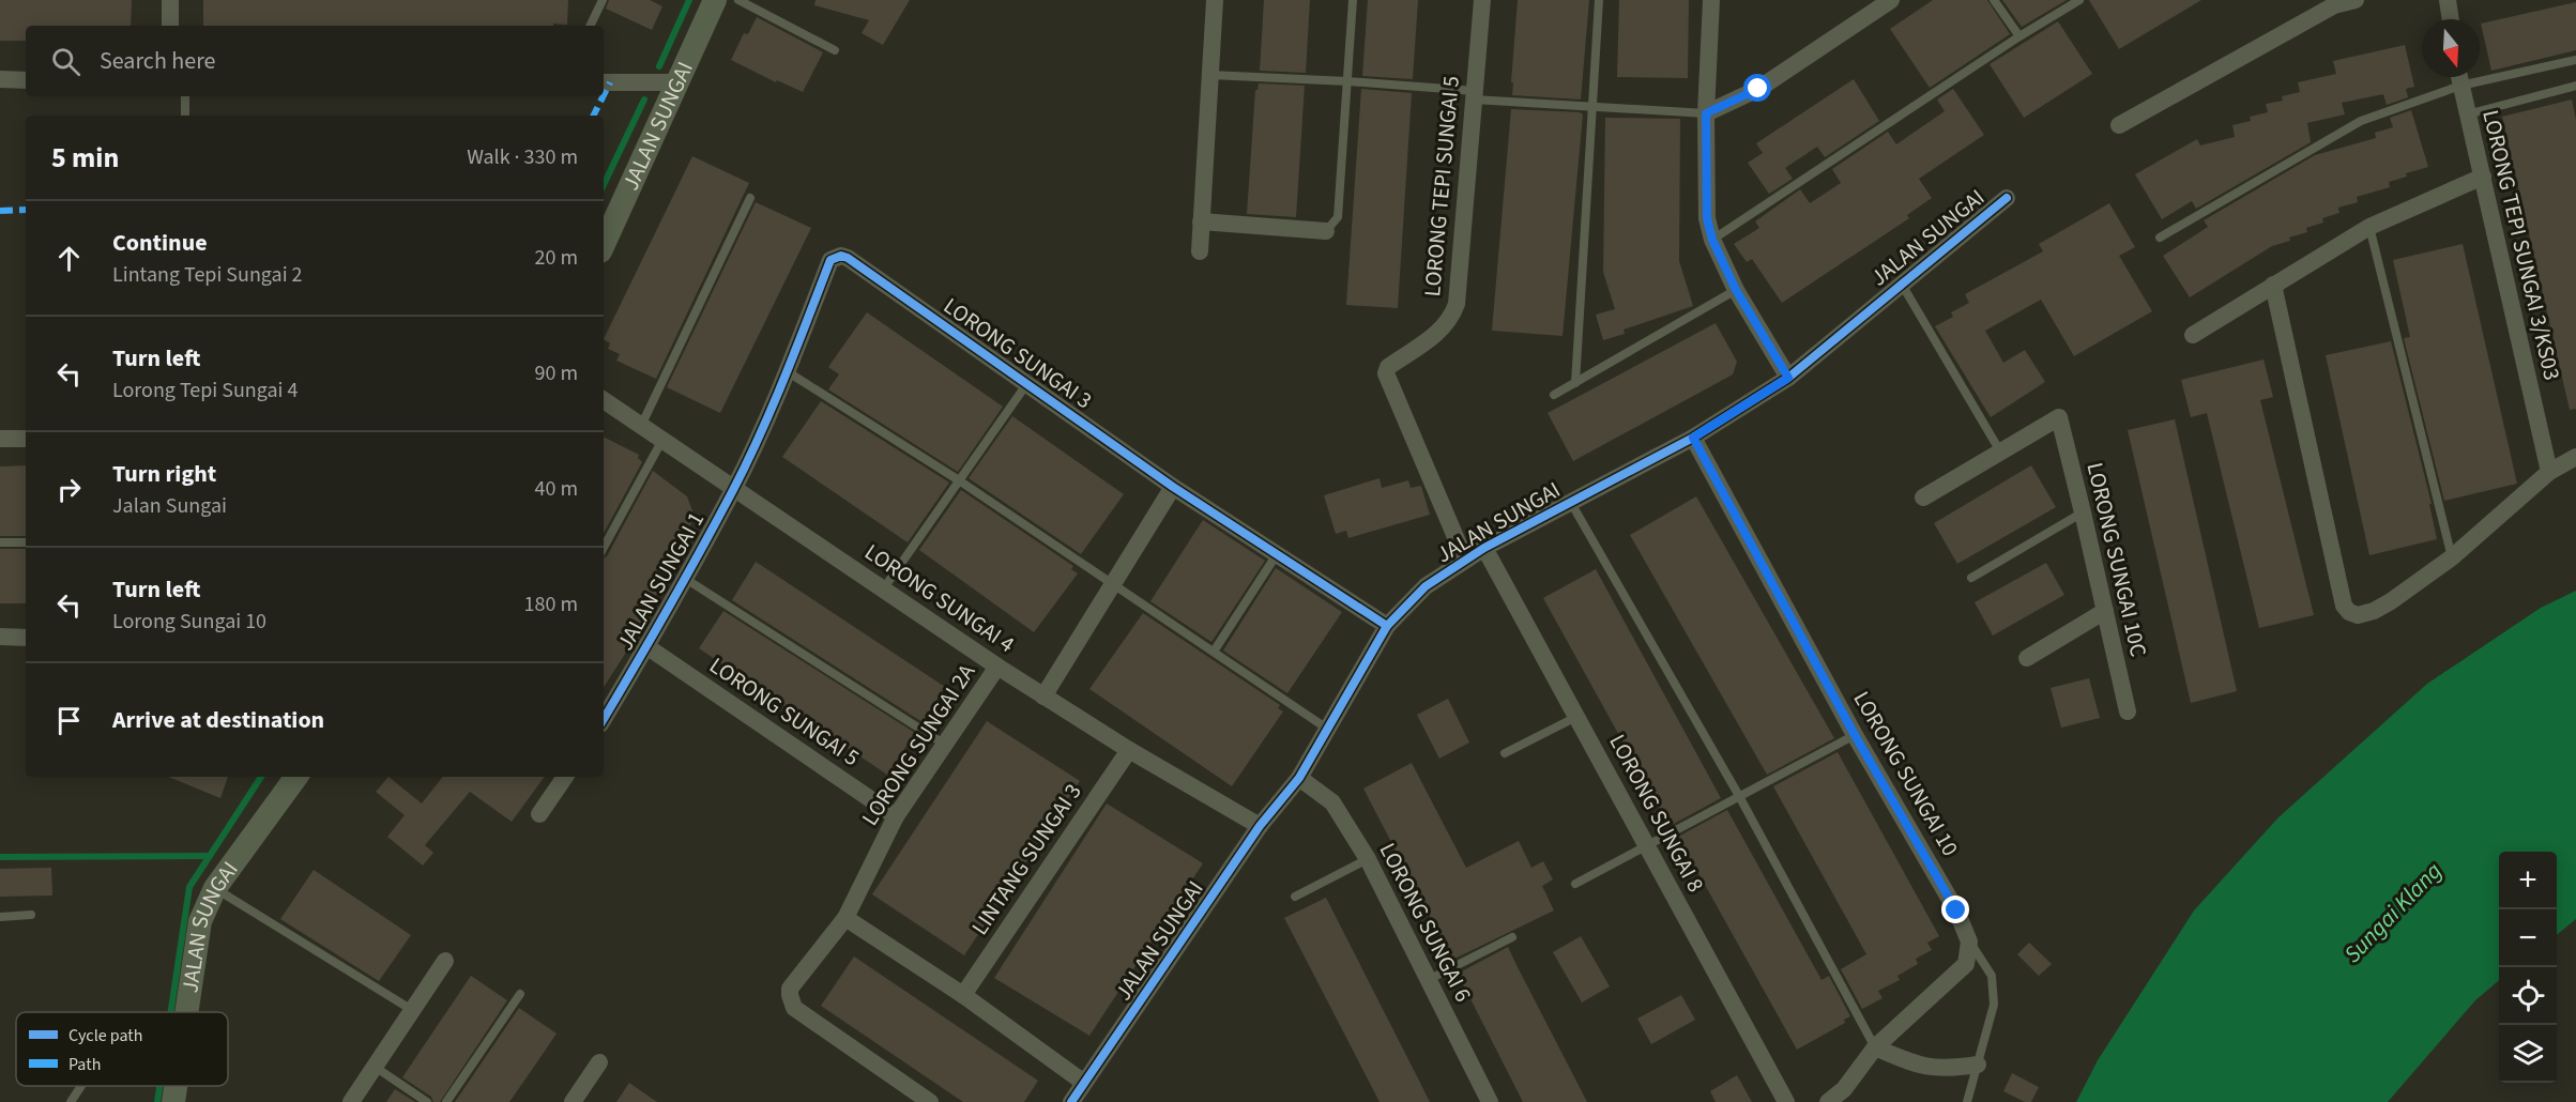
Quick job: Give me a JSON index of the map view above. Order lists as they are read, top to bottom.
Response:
{
  "streets": {
    "street": [
      "JALAN SUNGAI",
      "LORONG TEPI SUNGAI 5",
      "LORONG TEPI SUNGAI 3/KS03",
      "LORONG SUNGAI 3",
      "LORONG SUNGAI 10C",
      "JALAN SUNGAI 1",
      "LORONG SUNGAI 4",
      "LORONG SUNGAI 5",
      "LORONG SUNGAI 2A",
      "LORONG SUNGAI 10",
      "LORONG SUNGAI 8",
      "LINTANG SUNGAI 3",
      "LORONG SUNGAI 6"
    ]
  },
  "crossings": [
    ["JALAN SUNGAI", "LORONG TEPI SUNGAI 5"],
    ["JALAN SUNGAI", "LORONG SUNGAI 3"],
    ["JALAN SUNGAI", "LORONG SUNGAI 4"],
    ["JALAN SUNGAI", "LORONG SUNGAI 10"],
    ["JALAN SUNGAI", "LORONG SUNGAI 8"],
    ["JALAN SUNGAI", "LORONG SUNGAI 6"],
    ["LORONG SUNGAI 3", "JALAN SUNGAI 1"],
    ["LORONG SUNGAI 3", "LORONG SUNGAI 4"],
    ["JALAN SUNGAI 1", "LORONG SUNGAI 4"],
    ["JALAN SUNGAI 1", "LORONG SUNGAI 5"],
    ["LORONG SUNGAI 4", "LORONG SUNGAI 2A"],
    ["LORONG SUNGAI 4", "LINTANG SUNGAI 3"],
    ["LORONG SUNGAI 5", "LORONG SUNGAI 2A"]
  ],
  "water": ["Sungai Klang"],
  "legend": ["Cycle path", "Path"],
  "north": "bottom",
  "page": {
    "search": "Search here",
    "heading": ["5 min", "Walk · 330 m"],
    "list": [
      ["Continue", "Lintang Tepi Sungai 2", "20 m"],
      ["Turn left", "Lorong Tepi Sungai 4", "90 m"],
      ["Turn right", "Jalan Sungai", "40 m"],
      ["Turn left", "Lorong Sungai 10", "180 m"],
      "Arrive at destination"
    ],
    "map_buttons": ["+", "−"]
  }
}
